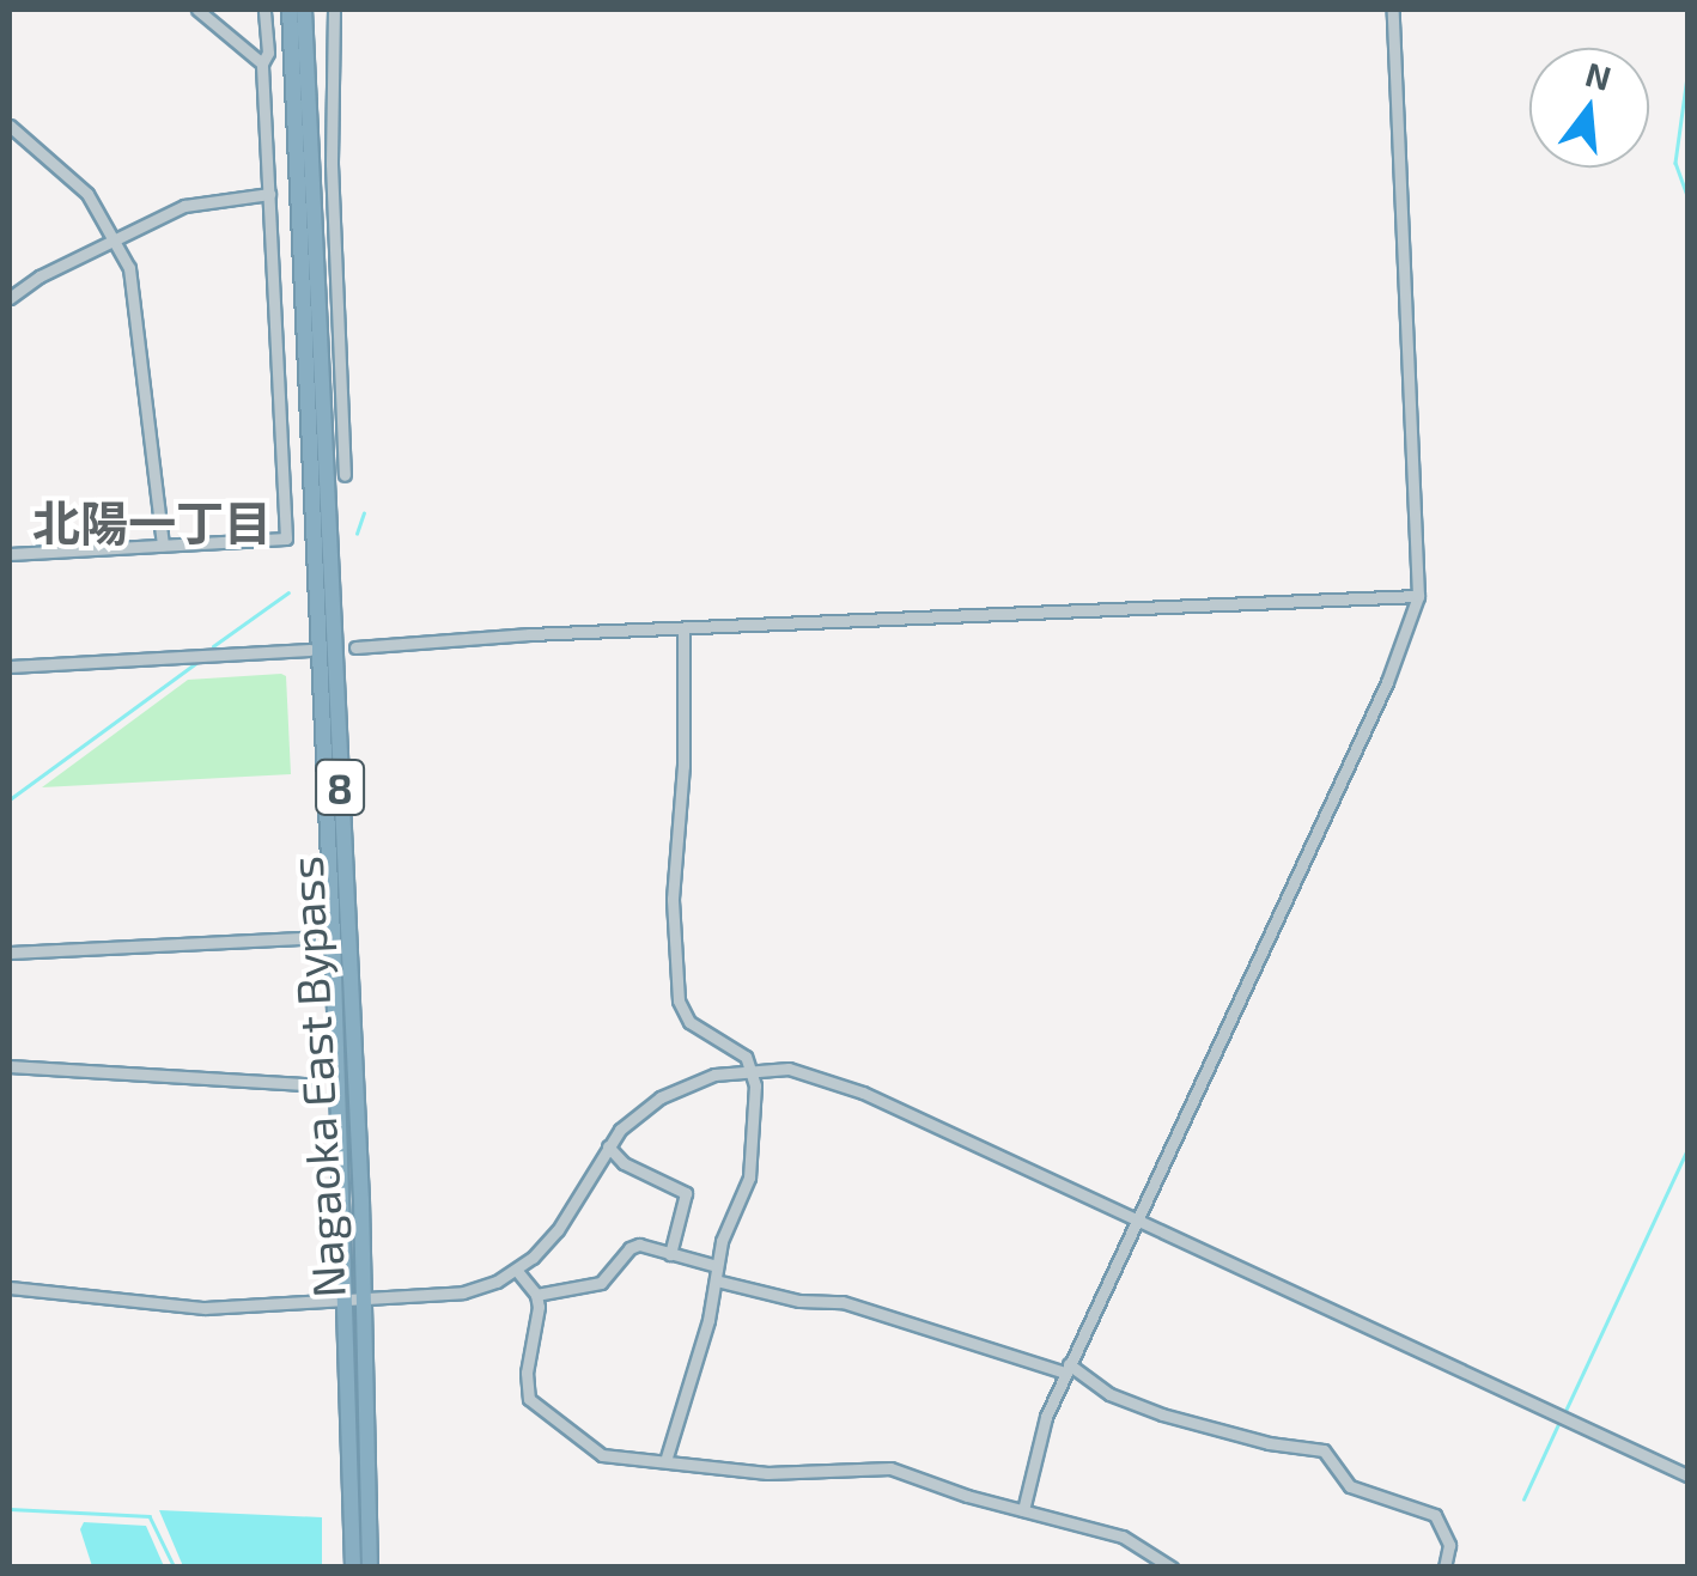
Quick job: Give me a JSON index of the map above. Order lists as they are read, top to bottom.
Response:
{
  "streets": {
    "highway": ["8", "Nagaoka East Bypass"]
  },
  "districts": ["北陽一丁目"],
  "north": "top"
}
